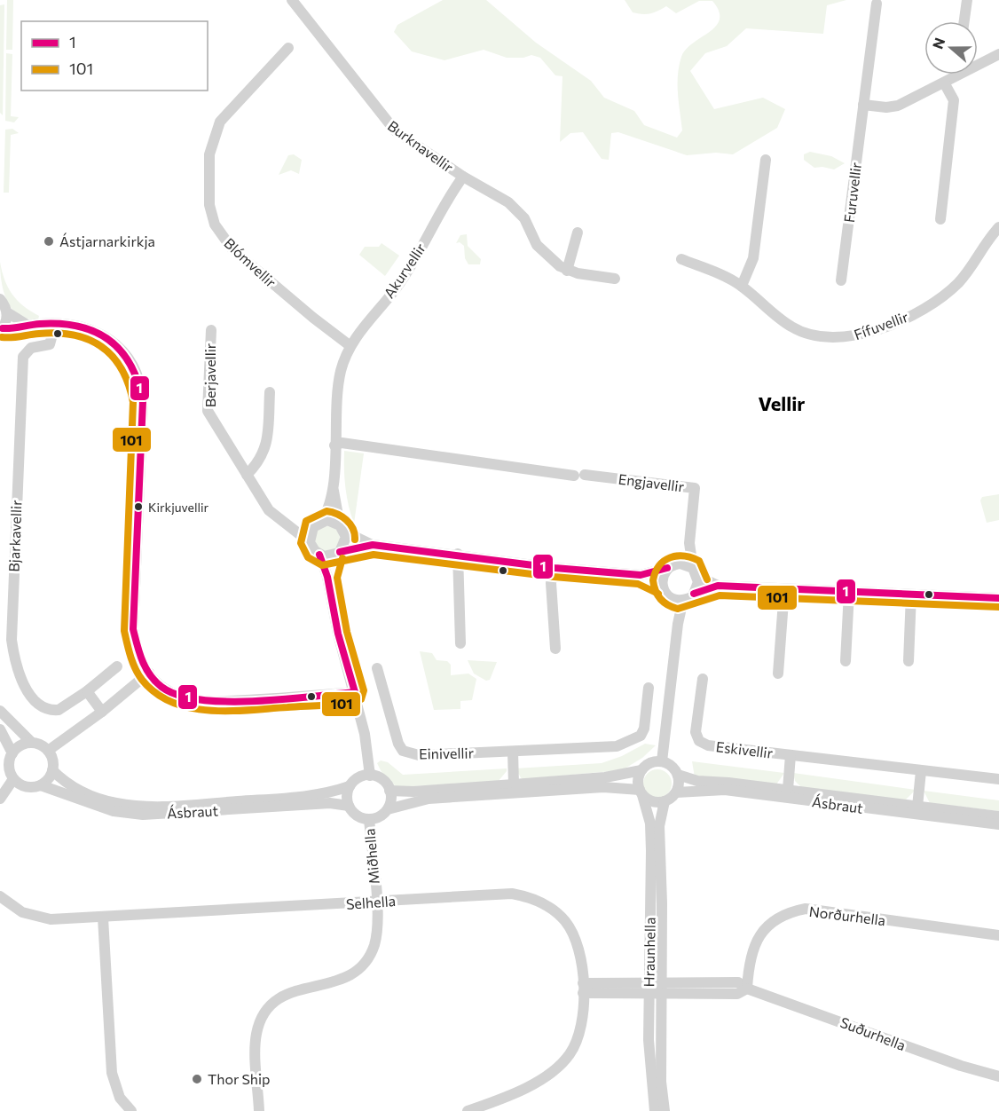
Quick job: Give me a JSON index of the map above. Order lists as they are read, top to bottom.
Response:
{
  "streets": {
    "street": [
      "Burknavellir",
      "Furuvellir",
      "Blómvellir",
      "Akurvellir",
      "Fífuvellir",
      "Berjavellir",
      "Engjavellir",
      "Bjarkavellir",
      "Eskivellir",
      "Einivellir",
      "Ásbraut",
      "Miðhella",
      "Selhella",
      "Norðurhella",
      "Hraunhella",
      "Suðurhella"
    ]
  },
  "crossings": [
    ["Burknavellir", "Akurvellir"],
    ["Blómvellir", "Akurvellir"],
    ["Akurvellir", "Berjavellir"],
    ["Akurvellir", "Engjavellir"],
    ["Eskivellir", "Ásbraut"],
    ["Ásbraut", "Miðhella"],
    ["Ásbraut", "Hraunhella"],
    ["Miðhella", "Selhella"],
    ["Norðurhella", "Suðurhella"],
    ["Hraunhella", "Suðurhella"]
  ],
  "districts": ["Vellir"],
  "places": ["Ástjarnarkirkja", "Kirkjuvellir", "Thor Ship"],
  "lines": ["transit line 1", "transit line 101"],
  "legend": ["1", "101"],
  "north": "left"
}
